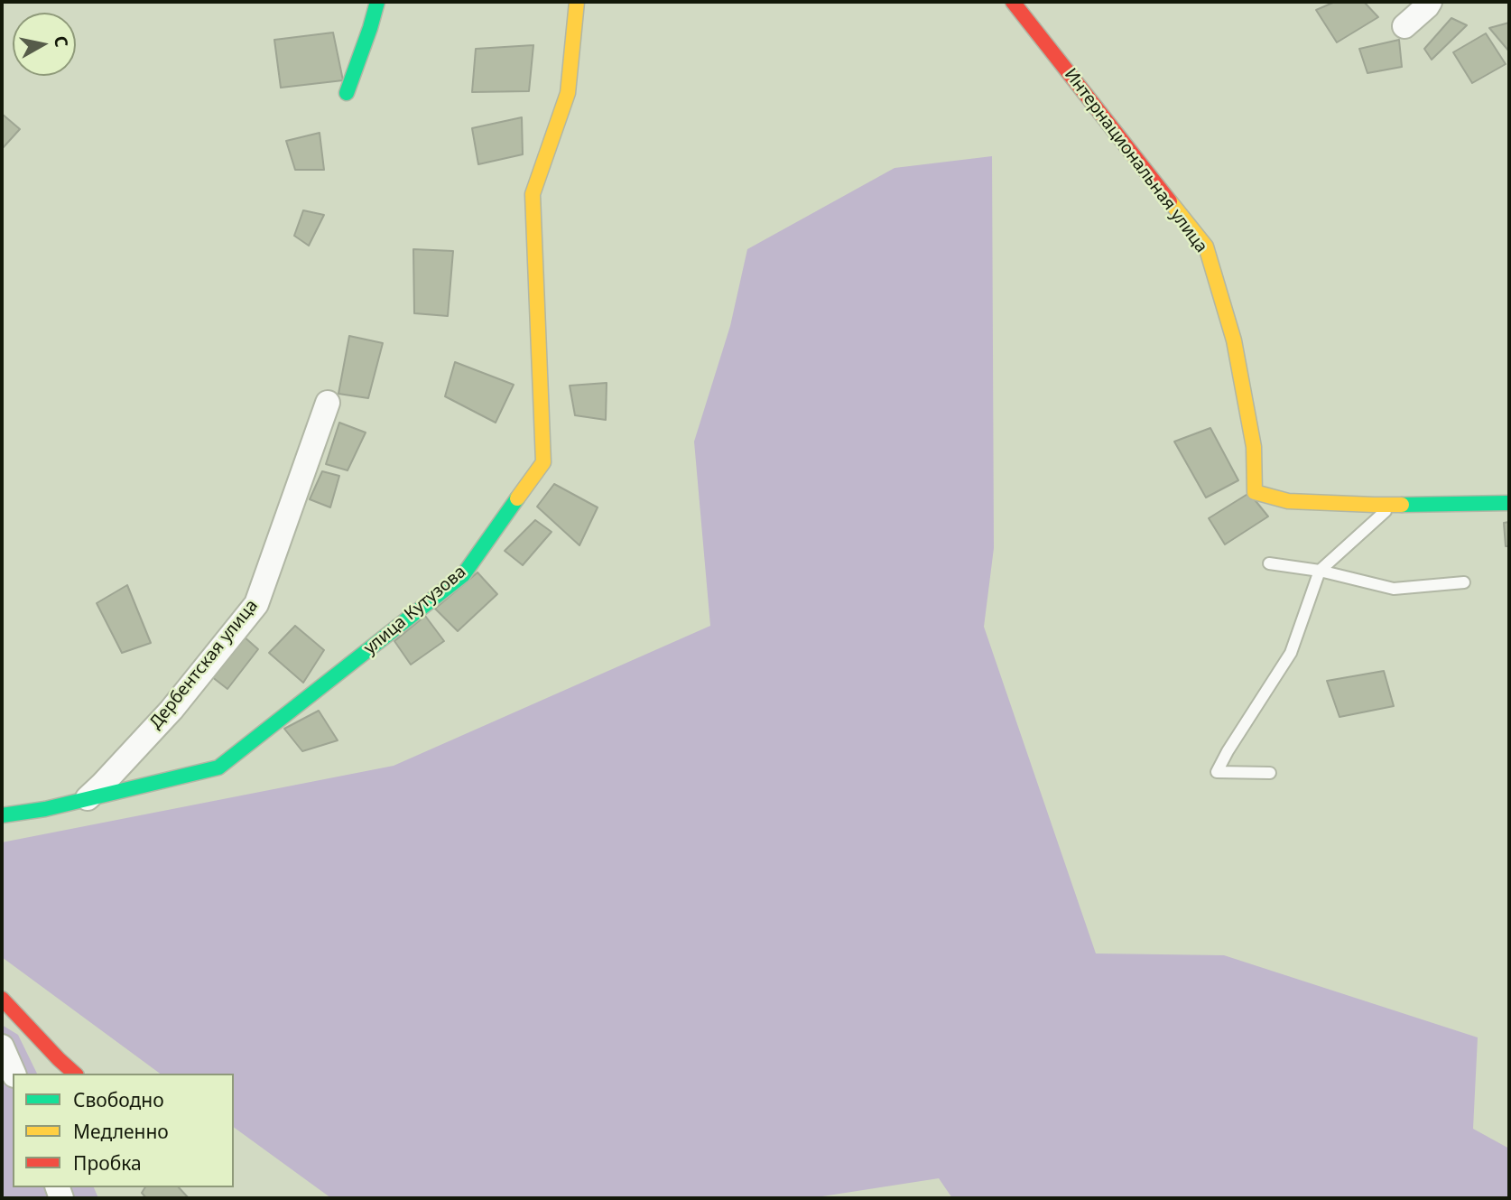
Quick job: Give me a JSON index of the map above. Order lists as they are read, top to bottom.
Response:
{
  "streets": {
    "street": ["Интернациональная улица", "улица Кутузова", "Дербентская улица"]
  },
  "crossings": [
    ["улица Кутузова", "Дербентская улица"]
  ],
  "legend": ["Свободно", "Медленно", "Пробка"],
  "north": "right"
}
